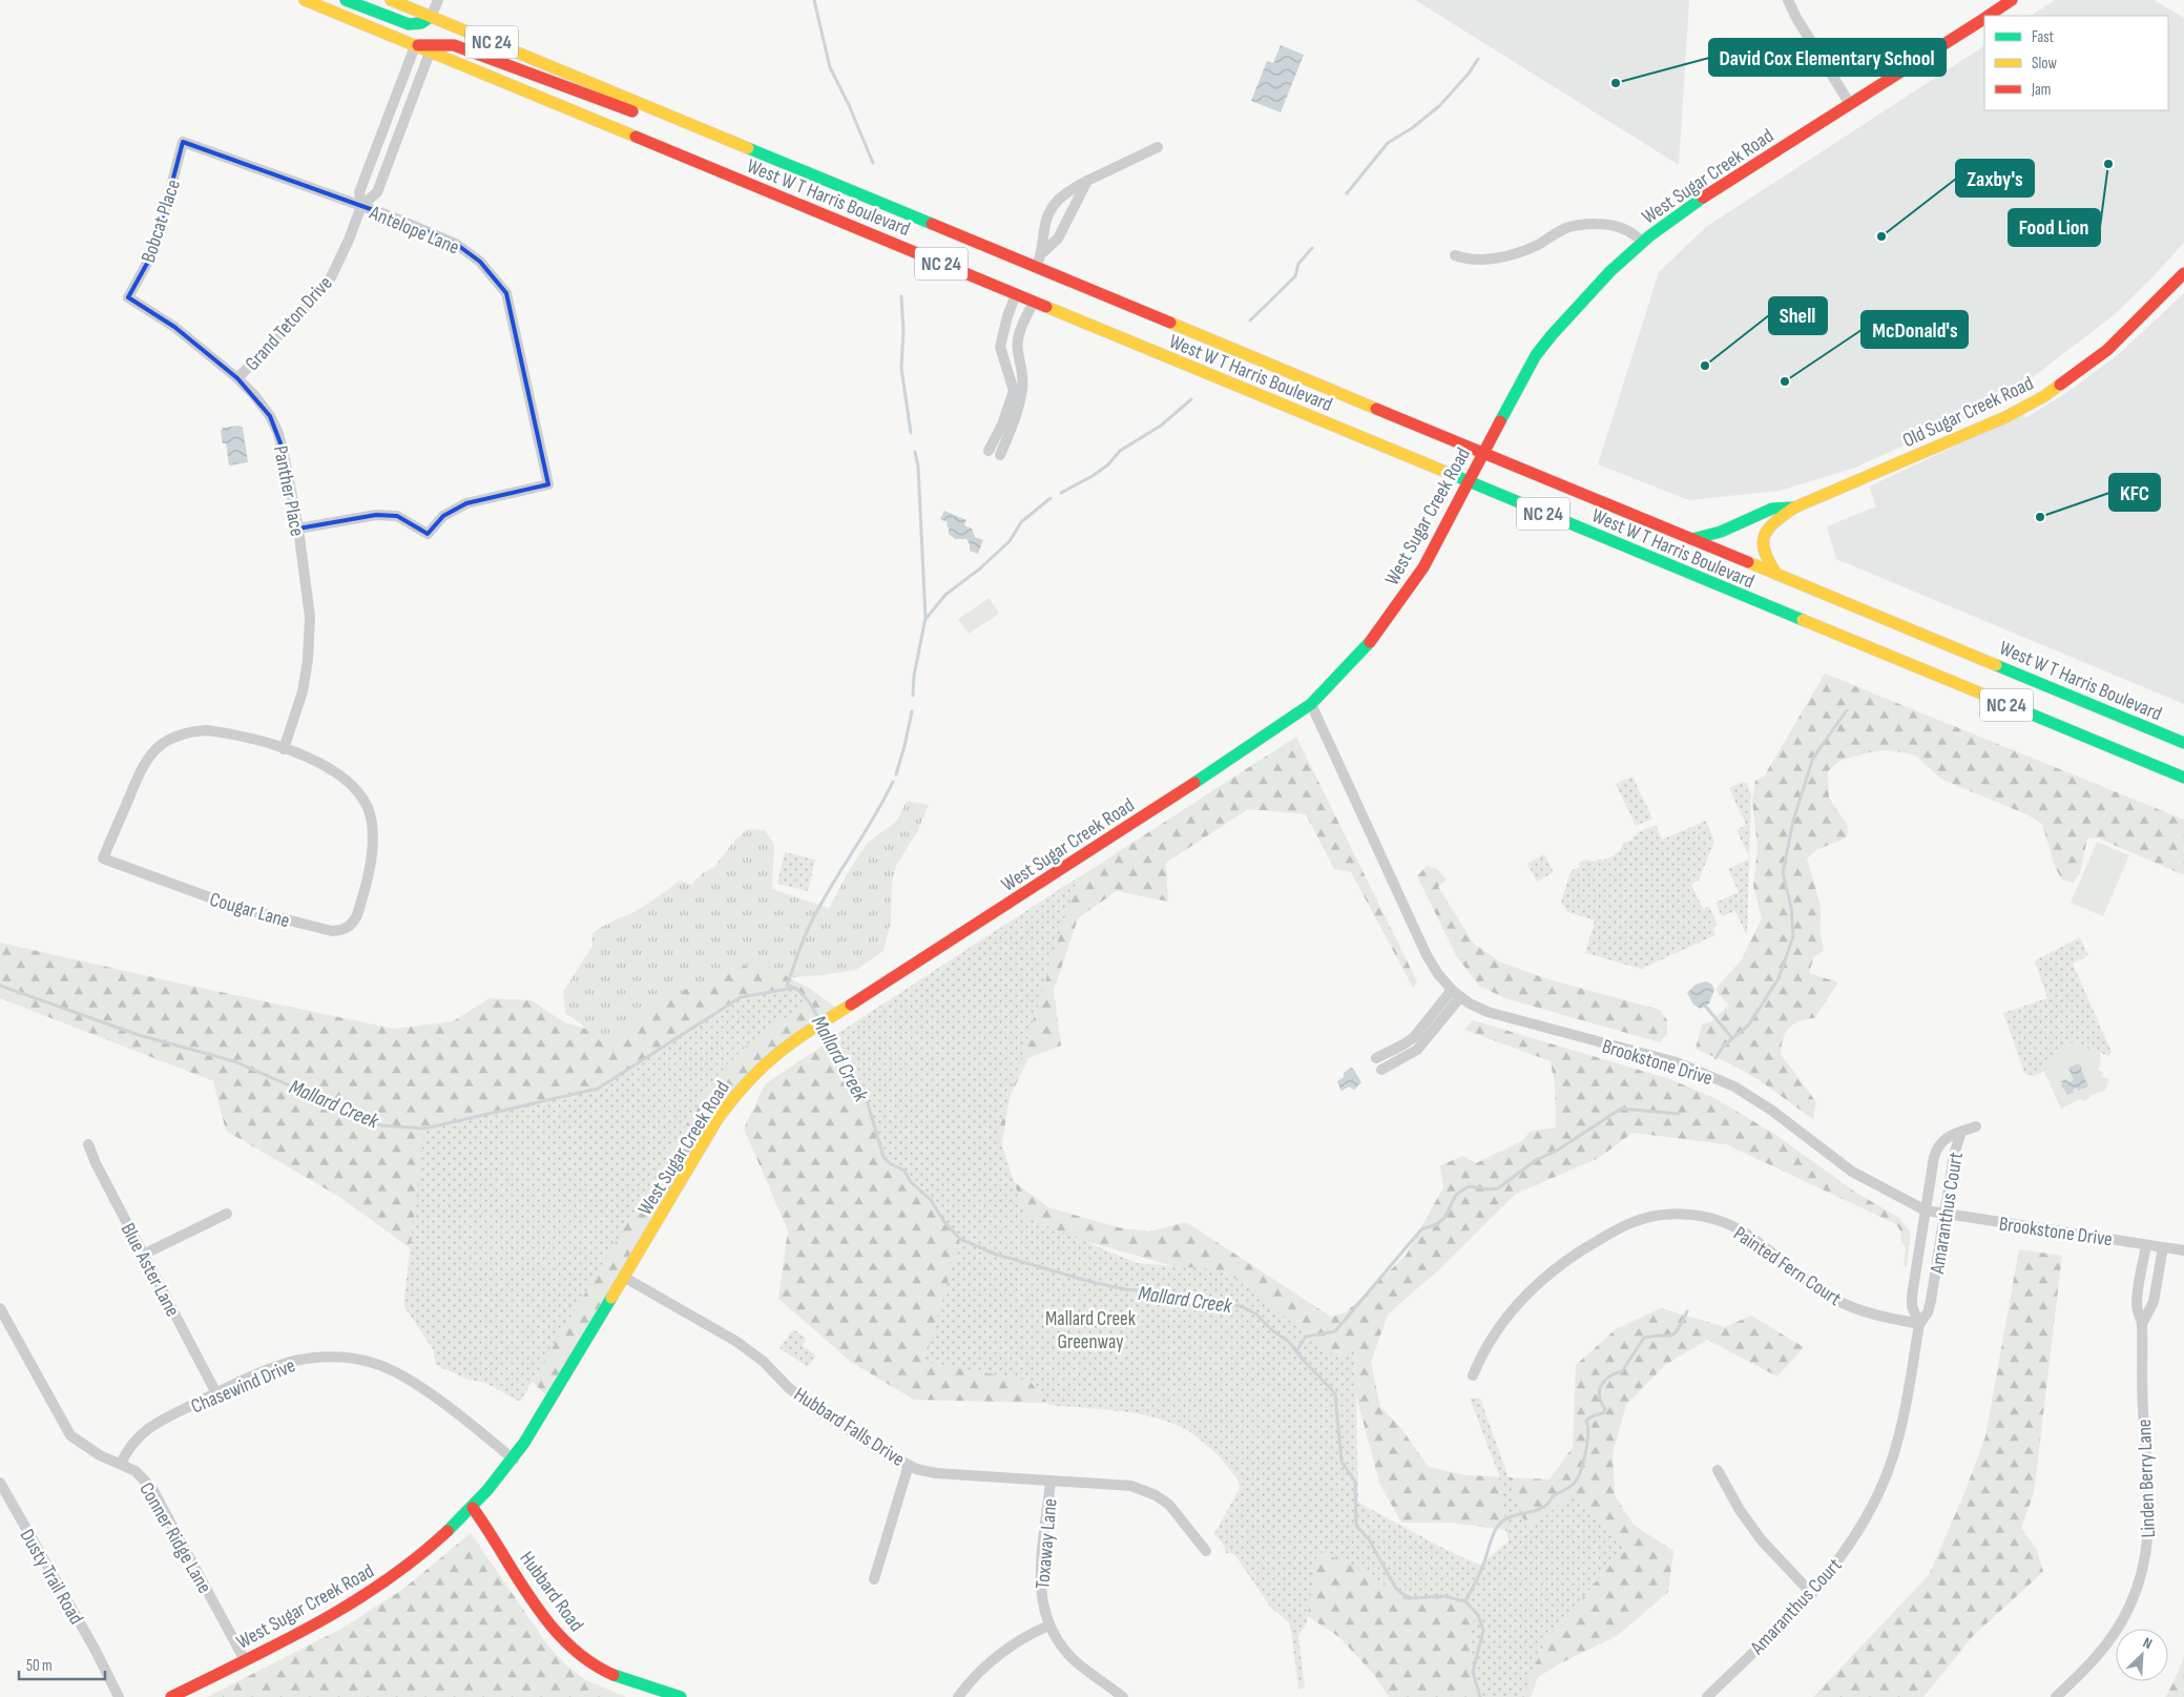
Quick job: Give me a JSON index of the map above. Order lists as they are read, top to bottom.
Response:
{
  "streets": {
    "main road": [
      "NC 24",
      "West Sugar Creek Road",
      "West W T Harris Boulevard",
      "Old Sugar Creek Road",
      "Hubbard Road"
    ],
    "street": [
      "Bobcat Place",
      "Antelope Lane",
      "Grand Teton Drive",
      "Panther Place",
      "Cougar Lane",
      "Brookstone Drive",
      "Amaranthus Court",
      "Painted Fern Court",
      "Blue Aster Lane",
      "Chasewind Drive",
      "Hubbard Falls Drive",
      "Linden Berry Lane",
      "Conner Ridge Lane",
      "Toxaway Lane",
      "Dusty Trail Road"
    ]
  },
  "crossings": [
    ["West Sugar Creek Road", "West W T Harris Boulevard"],
    ["West Sugar Creek Road", "Brookstone Drive"],
    ["West Sugar Creek Road", "Chasewind Drive"],
    ["West Sugar Creek Road", "Hubbard Falls Drive"],
    ["West Sugar Creek Road", "Conner Ridge Lane"],
    ["West Sugar Creek Road", "Hubbard Road"],
    ["West W T Harris Boulevard", "Grand Teton Drive"],
    ["West W T Harris Boulevard", "Old Sugar Creek Road"],
    ["Bobcat Place", "Antelope Lane"],
    ["Bobcat Place", "Panther Place"],
    ["Antelope Lane", "Grand Teton Drive"],
    ["Antelope Lane", "Panther Place"],
    ["Grand Teton Drive", "Panther Place"],
    ["Panther Place", "Cougar Lane"],
    ["Brookstone Drive", "Amaranthus Court"],
    ["Brookstone Drive", "Linden Berry Lane"],
    ["Amaranthus Court", "Painted Fern Court"],
    ["Blue Aster Lane", "Chasewind Drive"],
    ["Chasewind Drive", "Conner Ridge Lane"],
    ["Hubbard Falls Drive", "Toxaway Lane"]
  ],
  "water": ["Mallard Creek"],
  "parks": ["Mallard Creek Greenway"],
  "places": [
    "David Cox Elementary School",
    "Food Lion",
    "Zaxby's",
    "Shell",
    "McDonald's",
    "KFC"
  ],
  "legend": ["Fast", "Slow", "Jam"],
  "scale_bar": "50 m",
  "north": "top right"
}
